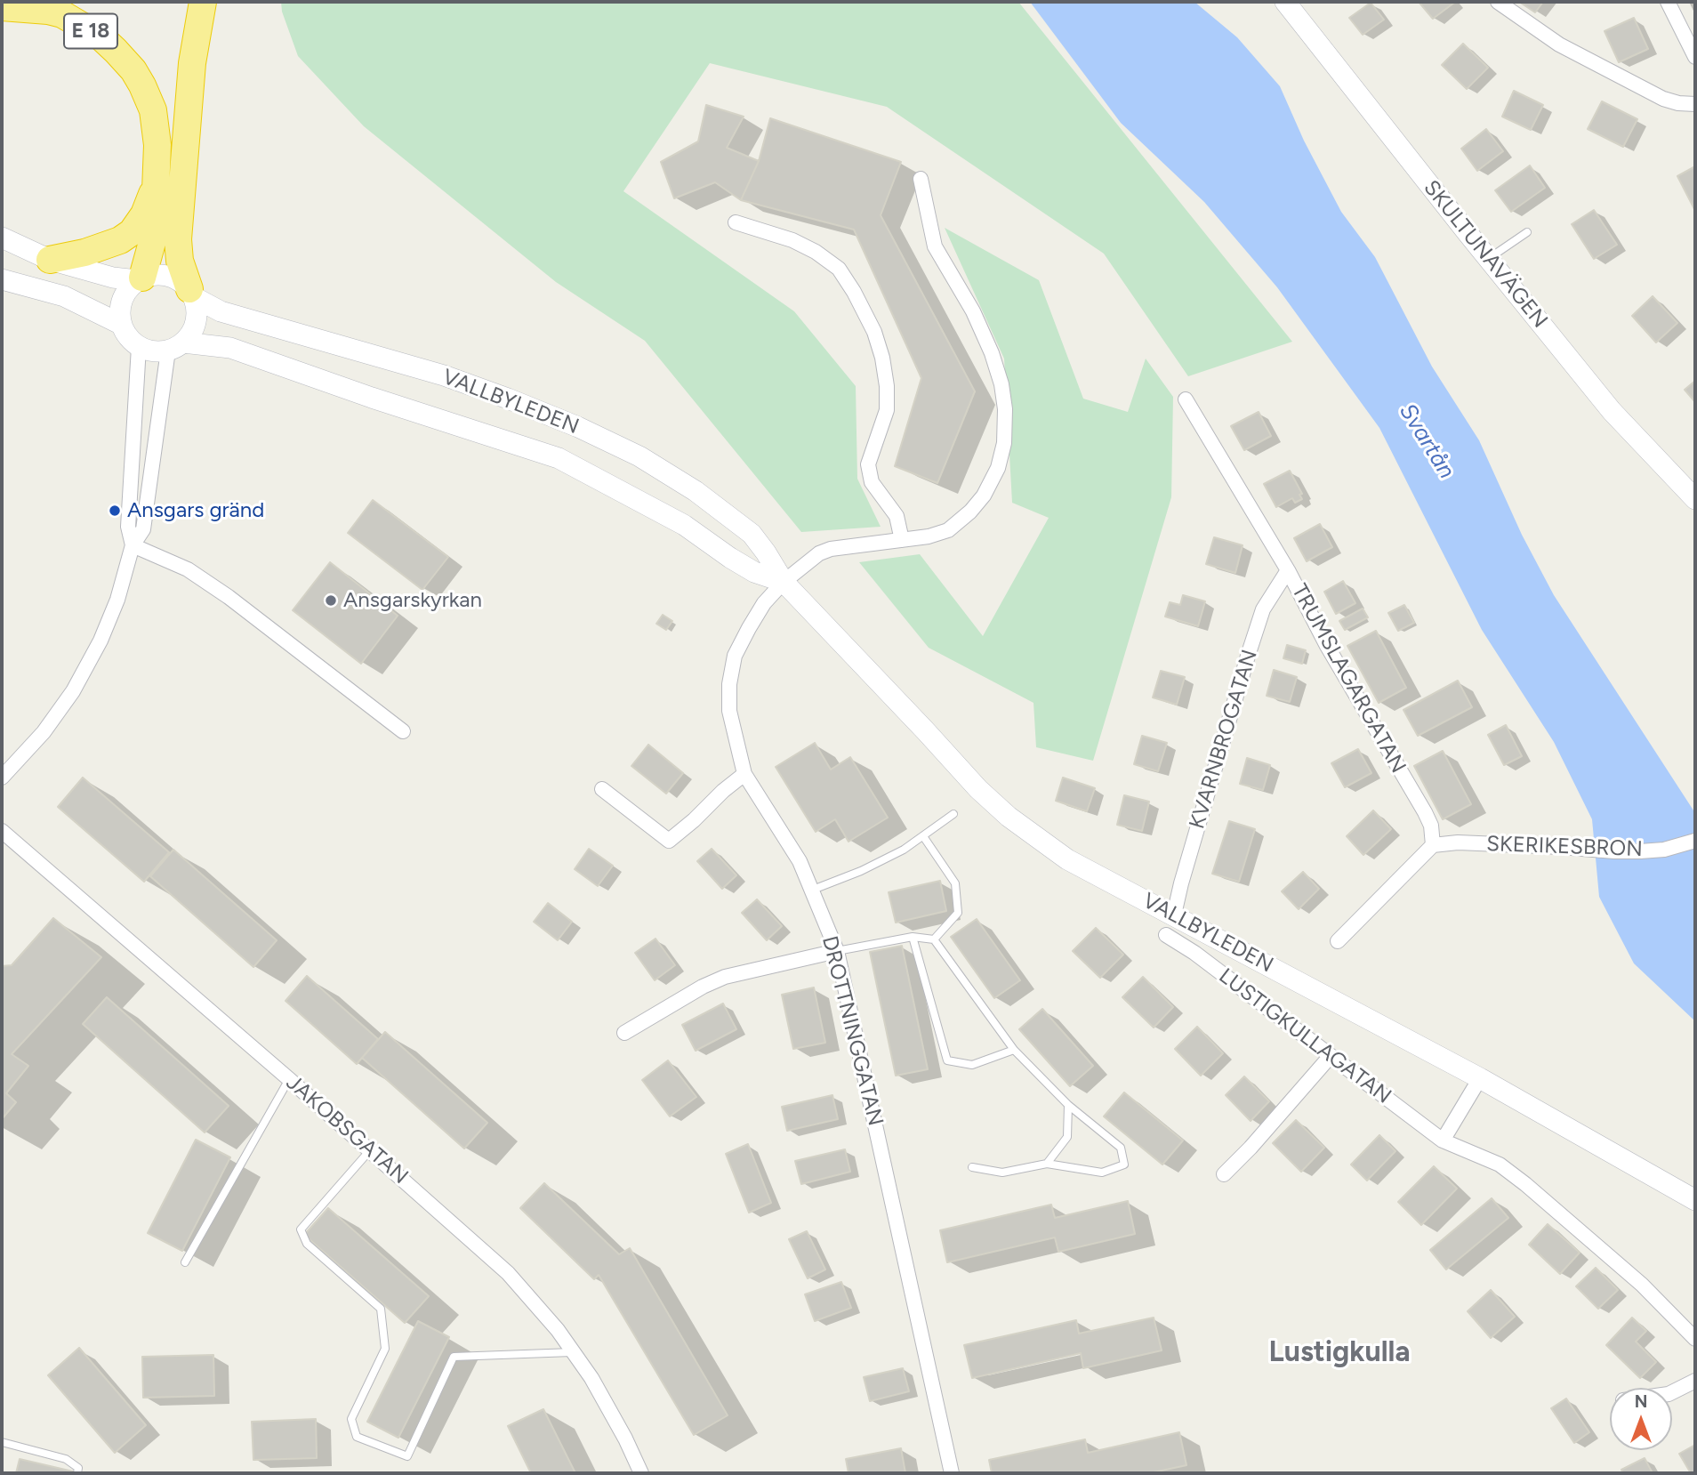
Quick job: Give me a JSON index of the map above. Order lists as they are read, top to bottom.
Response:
{
  "streets": {
    "highway": ["E 18"],
    "main road": ["SKULTUNAVÄGEN", "VALLBYLEDEN"],
    "street": [
      "TRUMSLAGARGATAN",
      "KVARNBROGATAN",
      "SKERIKESBRON",
      "DROTTNINGGATAN",
      "LUSTIGKULLAGATAN",
      "JAKOBSGATAN"
    ]
  },
  "crossings": [
    ["E 18", "VALLBYLEDEN"],
    ["VALLBYLEDEN", "KVARNBROGATAN"],
    ["VALLBYLEDEN", "DROTTNINGGATAN"],
    ["TRUMSLAGARGATAN", "KVARNBROGATAN"],
    ["TRUMSLAGARGATAN", "SKERIKESBRON"]
  ],
  "districts": ["Lustigkulla"],
  "water": ["Svartån"],
  "places": ["Ansgars gränd", "Ansgarskyrkan"],
  "north": "top"
}
